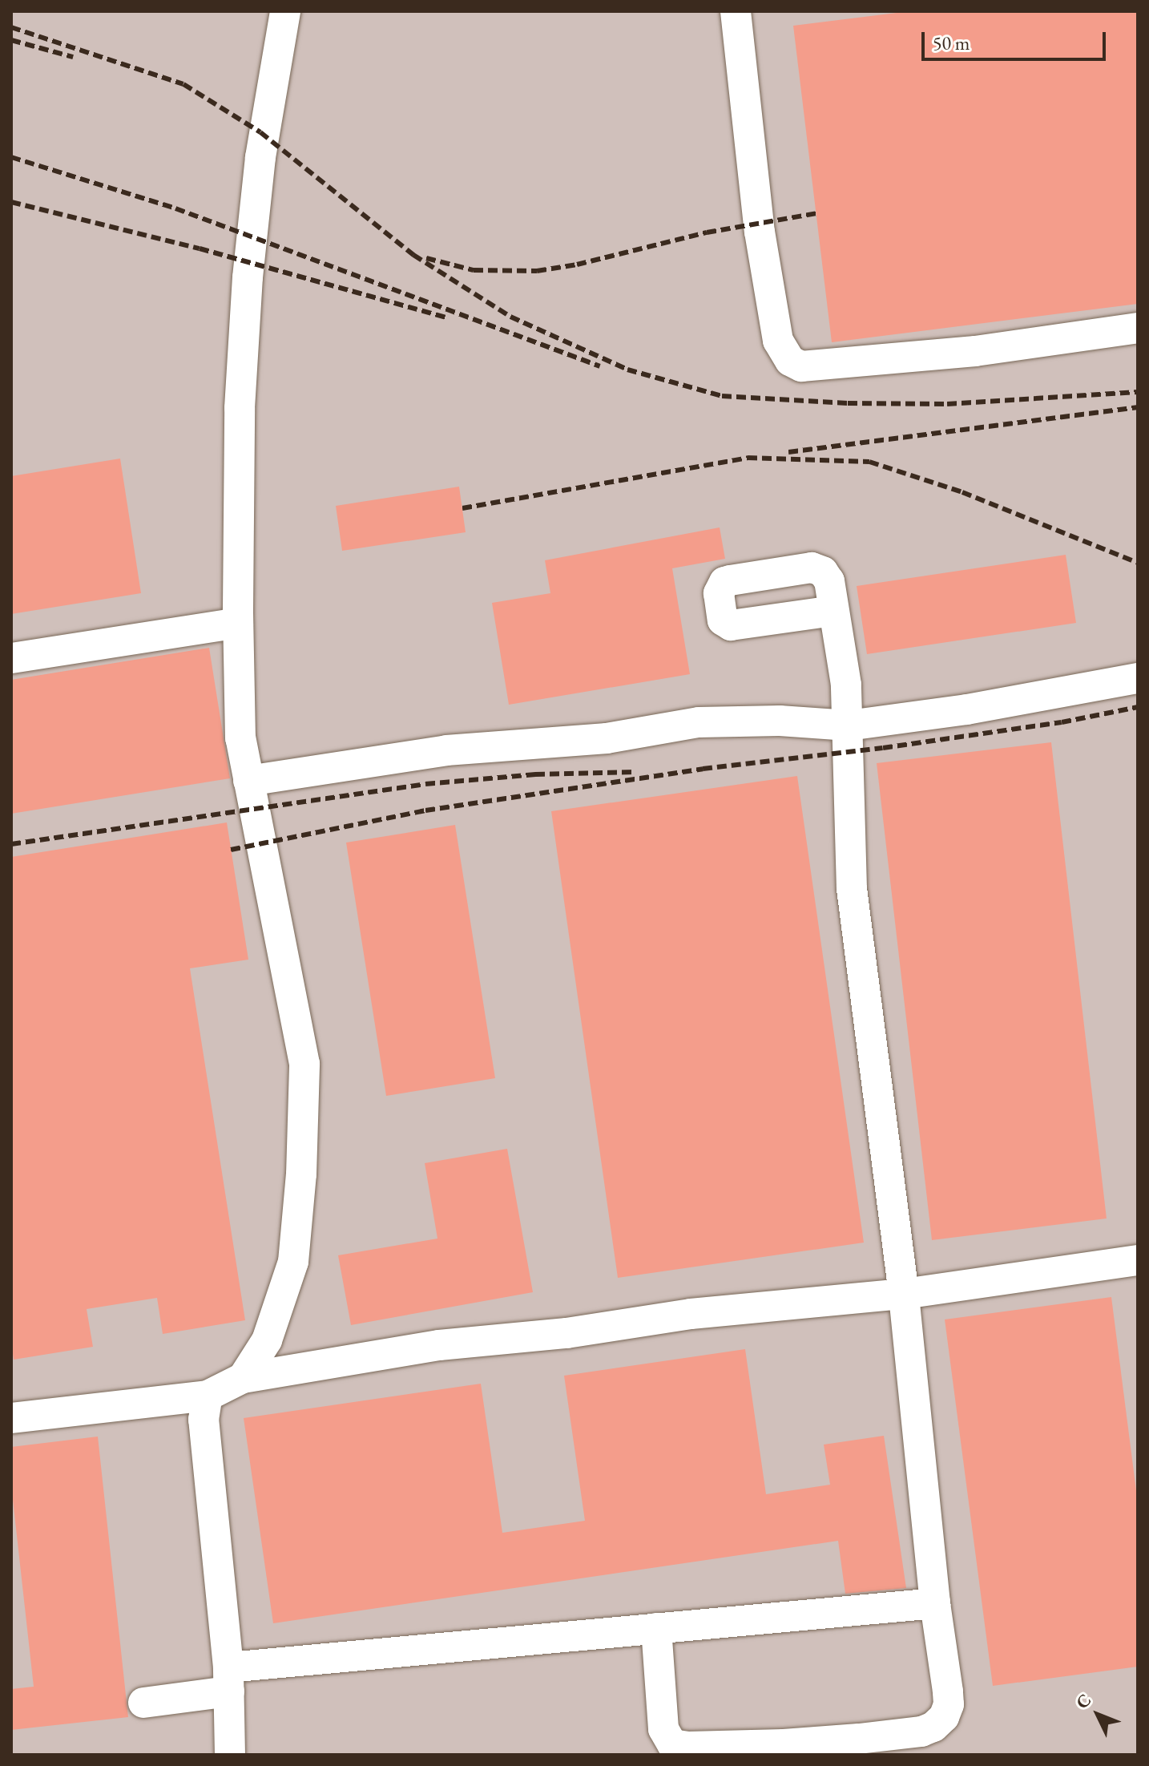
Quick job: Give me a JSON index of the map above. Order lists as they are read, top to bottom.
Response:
{
  "scale_bar": "50 m",
  "north": "top left"
}
